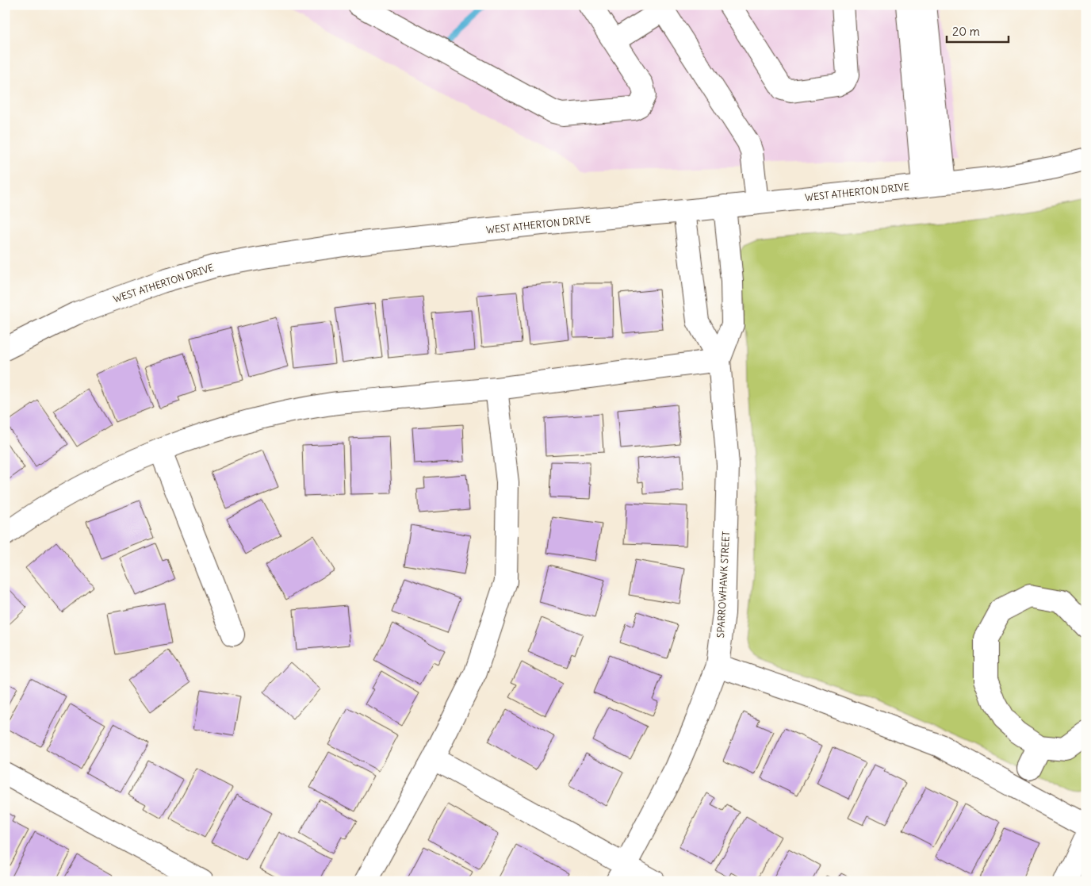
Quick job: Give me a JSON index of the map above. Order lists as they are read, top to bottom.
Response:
{
  "streets": {
    "street": ["WEST ATHERTON DRIVE", "SPARROWHAWK STREET"]
  },
  "scale_bar": "20 m"
}
